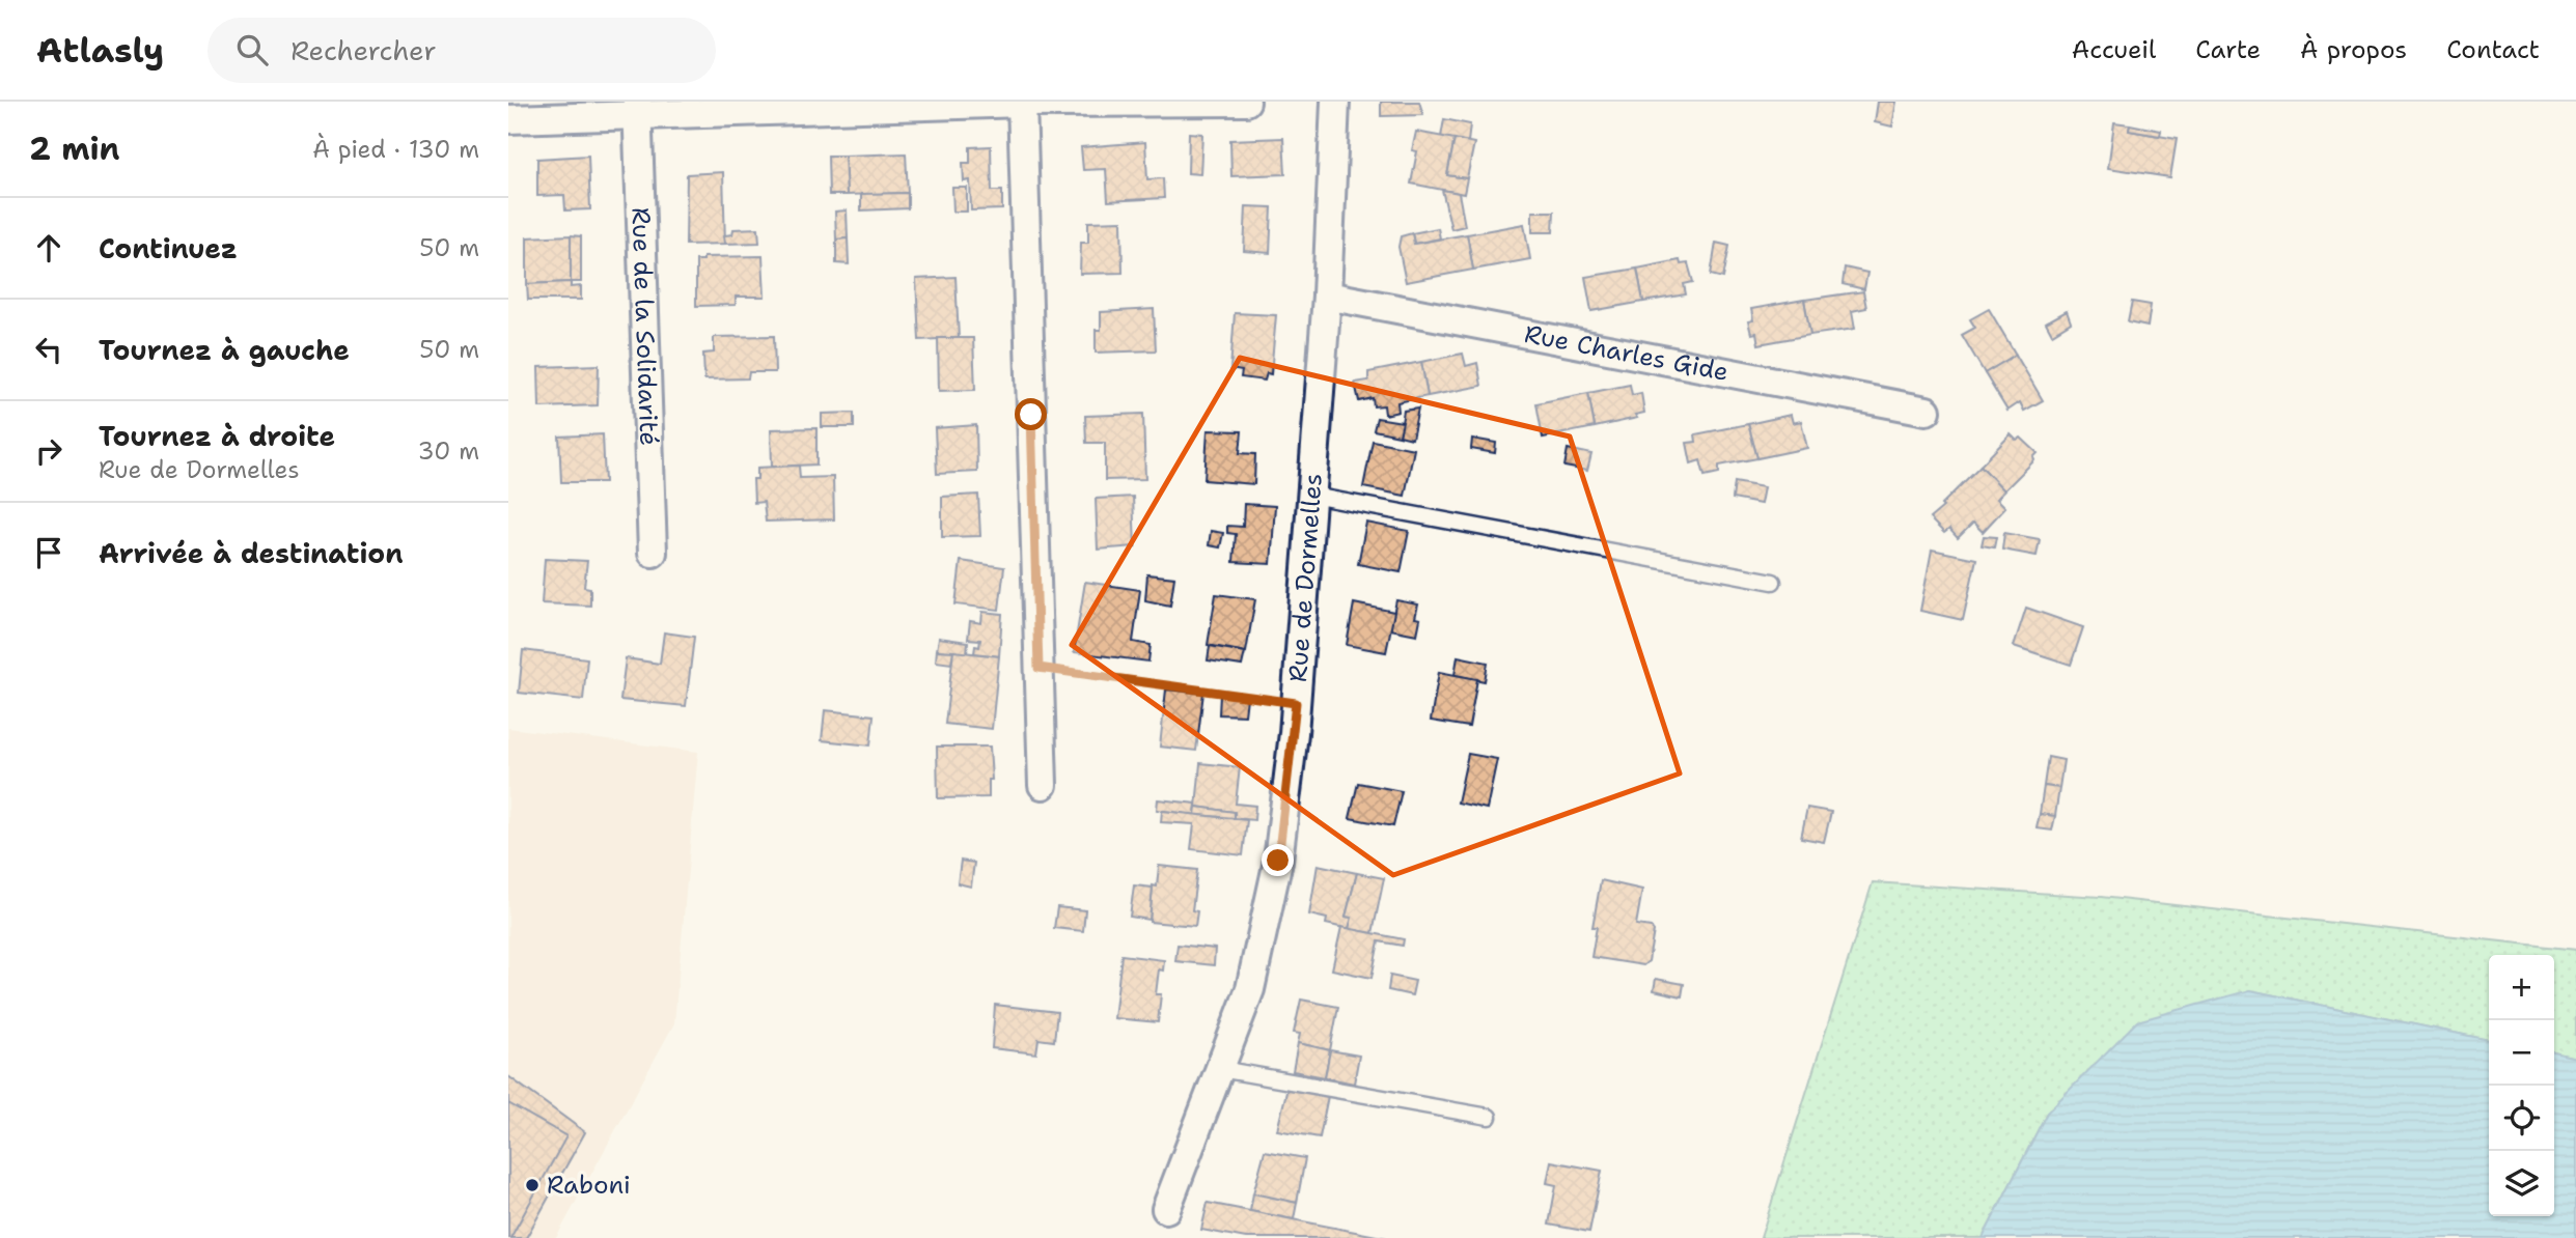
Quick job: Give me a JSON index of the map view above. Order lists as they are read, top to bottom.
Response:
{
  "streets": {
    "street": ["Rue de la Solidarité", "Rue Charles Gide", "Rue de Dormelles"]
  },
  "crossings": [
    ["Rue Charles Gide", "Rue de Dormelles"]
  ],
  "places": ["Raboni"],
  "page": {
    "header": "Atlasly",
    "search": "Rechercher",
    "nav": [
      "Accueil",
      "Carte",
      "À propos",
      "Contact"
    ],
    "heading": ["2 min", "À pied · 130 m"],
    "list": [
      ["Continuez", "50 m"],
      ["Tournez à gauche", "50 m"],
      ["Tournez à droite", "Rue de Dormelles", "30 m"],
      "Arrivée à destination"
    ],
    "map_buttons": ["+", "−"]
  }
}
